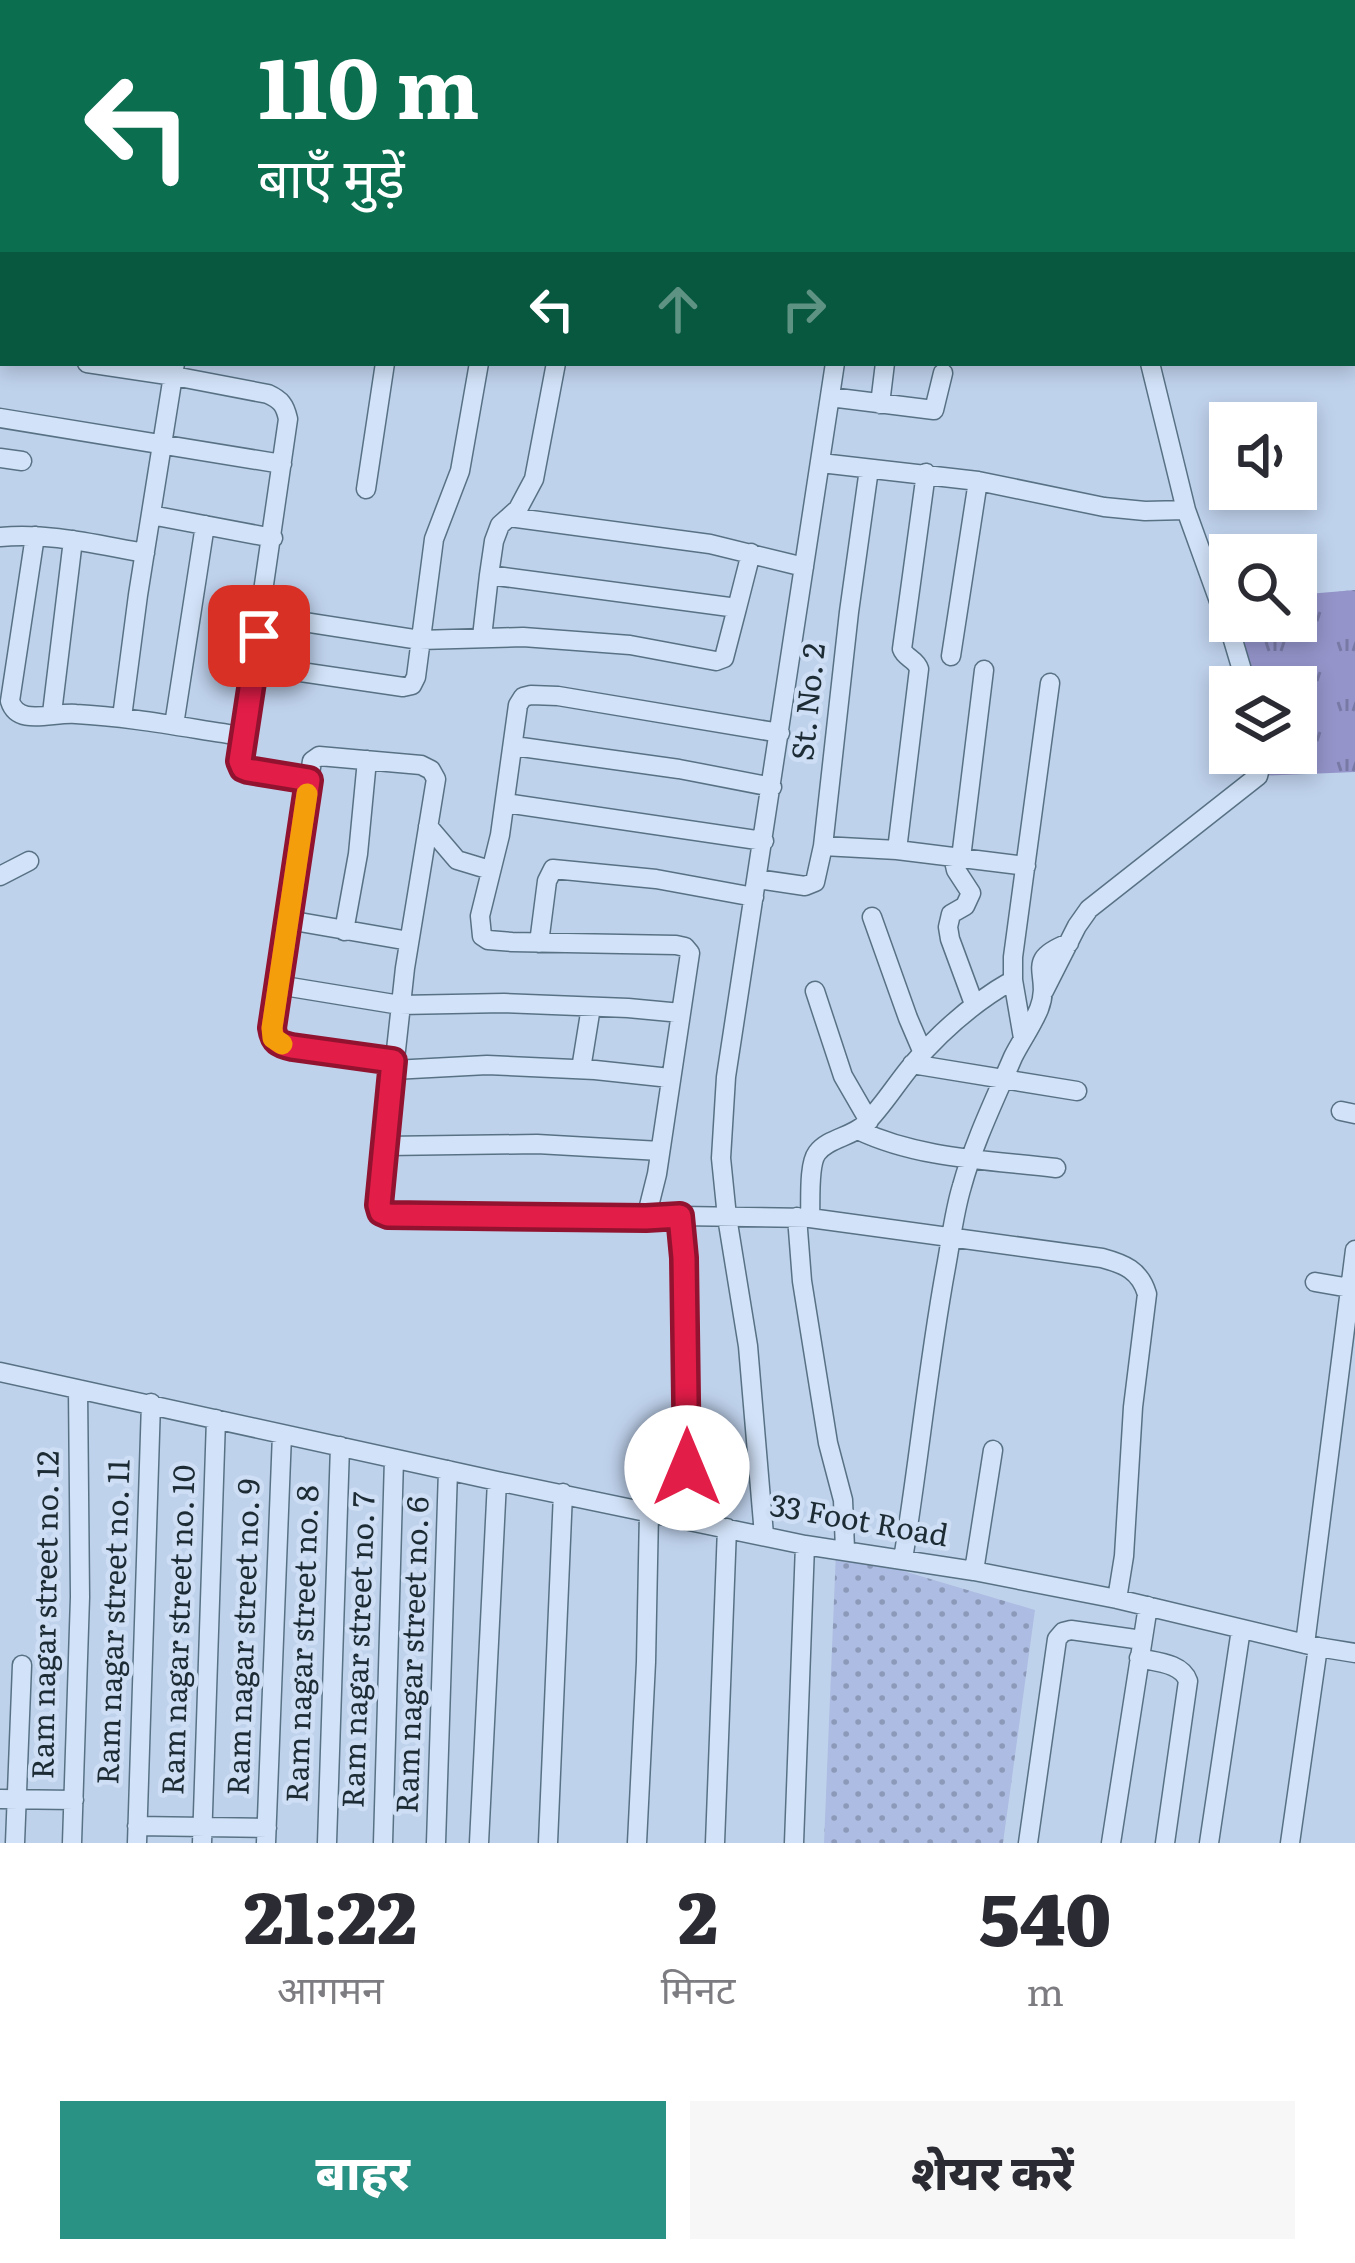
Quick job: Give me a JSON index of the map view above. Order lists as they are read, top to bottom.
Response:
{
  "streets": {
    "street": [
      "St. No. 2",
      "33 Foot Road",
      "Ram nagar street no. 12",
      "Ram nagar street no. 11",
      "Ram nagar street no. 10",
      "Ram nagar street no. 9",
      "Ram nagar street no. 8",
      "Ram nagar street no. 7",
      "Ram nagar street no. 6"
    ]
  },
  "crossings": [
    ["33 Foot Road", "Ram nagar street no. 12"],
    ["33 Foot Road", "Ram nagar street no. 11"],
    ["33 Foot Road", "Ram nagar street no. 10"],
    ["33 Foot Road", "Ram nagar street no. 9"],
    ["33 Foot Road", "Ram nagar street no. 8"],
    ["33 Foot Road", "Ram nagar street no. 7"],
    ["33 Foot Road", "Ram nagar street no. 6"]
  ],
  "page": {
    "turn": ["110 m", "बाएँ मुड़ें"],
    "eta": [
      "21:22",
      "आगमन",
      "2",
      "मिनट",
      "540",
      "m"
    ],
    "buttons": ["बाहर", "शेयर करें"]
  }
}
